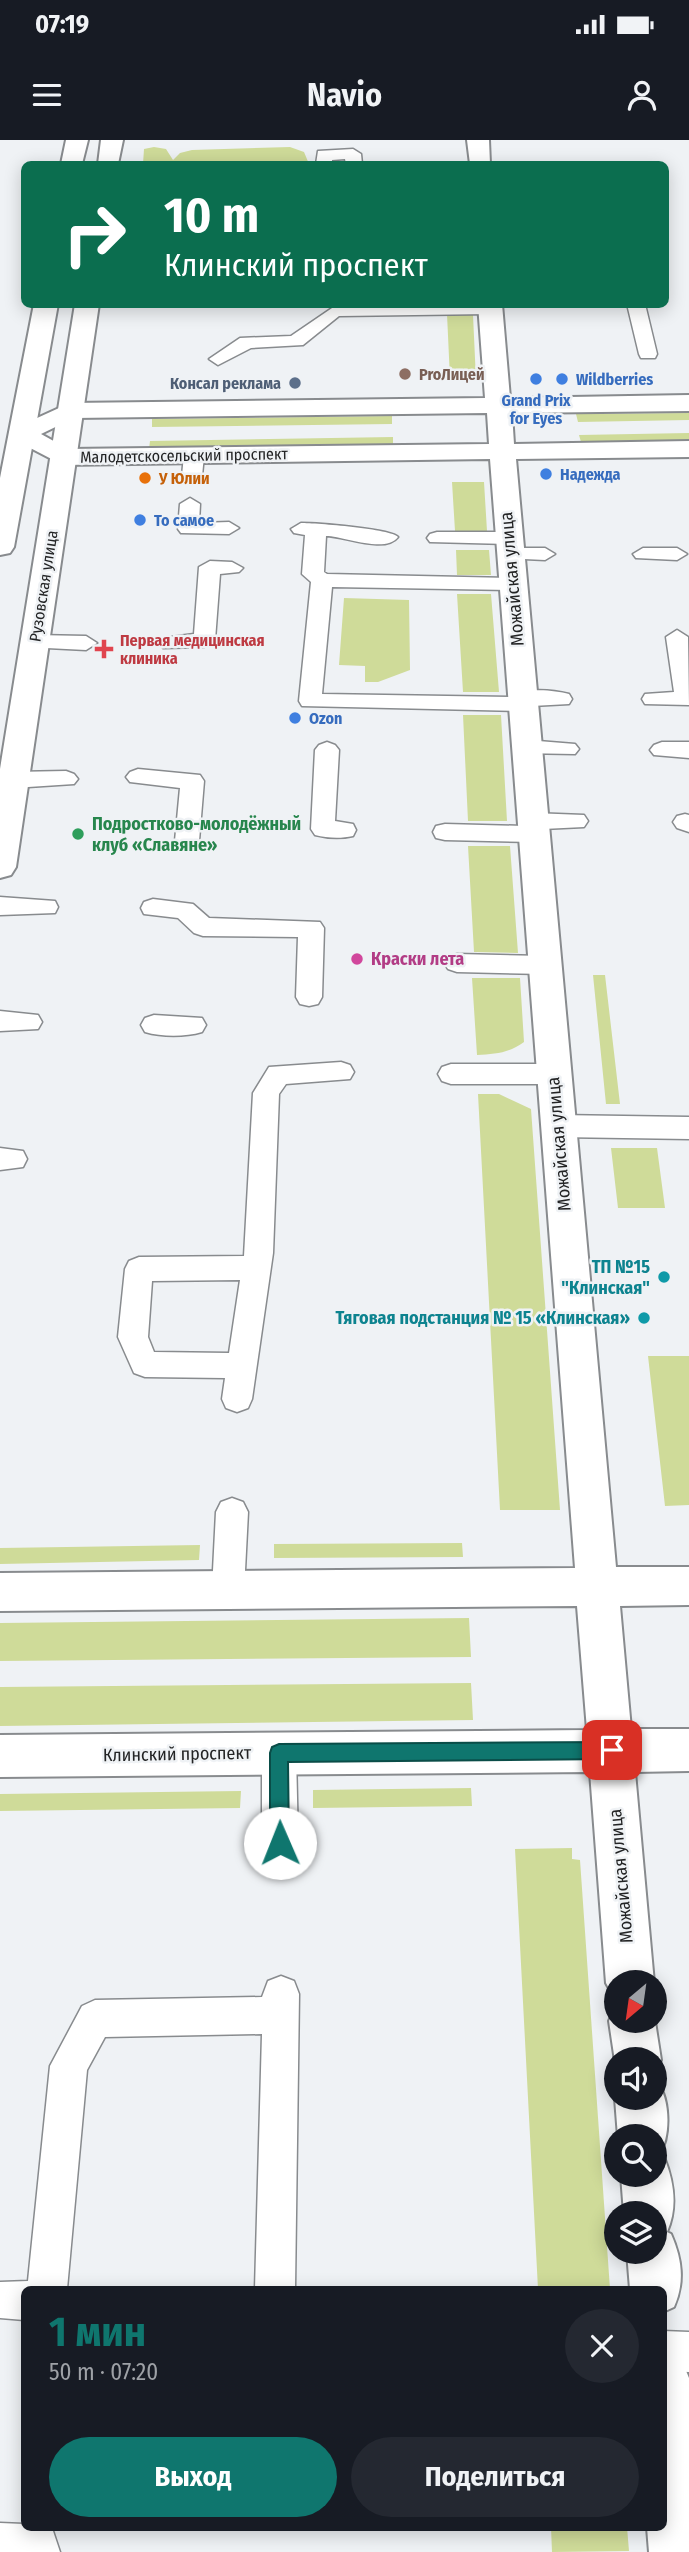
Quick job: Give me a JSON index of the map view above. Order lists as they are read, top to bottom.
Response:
{
  "streets": {
    "street": [
      "Малодетскосельский проспект",
      "Можайская улица",
      "Рузовская улица",
      "Клинский проспект"
    ]
  },
  "crossings": [
    ["Малодетскосельский проспект", "Можайская улица"],
    ["Малодетскосельский проспект", "Рузовская улица"],
    ["Можайская улица", "Клинский проспект"]
  ],
  "places": {
    "other": [
      "ProЛицей",
      "Grand Prix for Eyes",
      "Wildberries",
      "Консал реклама",
      "Надежда",
      "У Юлии",
      "То самое",
      "Ozon",
      "Подростково-молодёжный клуб «Славяне»",
      "Краски лета",
      "ТП №15 \"Клинская\"",
      "Тяговая подстанция № 15 «Клинская»"
    ],
    "health": ["Первая медицинская клиника"]
  },
  "north": "bottom left",
  "page": {
    "status": "07:19",
    "header": "Navio",
    "turn": ["10 m", "Клинский проспект"],
    "heading": ["1 мин", "50 m · 07:20"],
    "buttons": ["Выход", "Поделиться"]
  }
}
